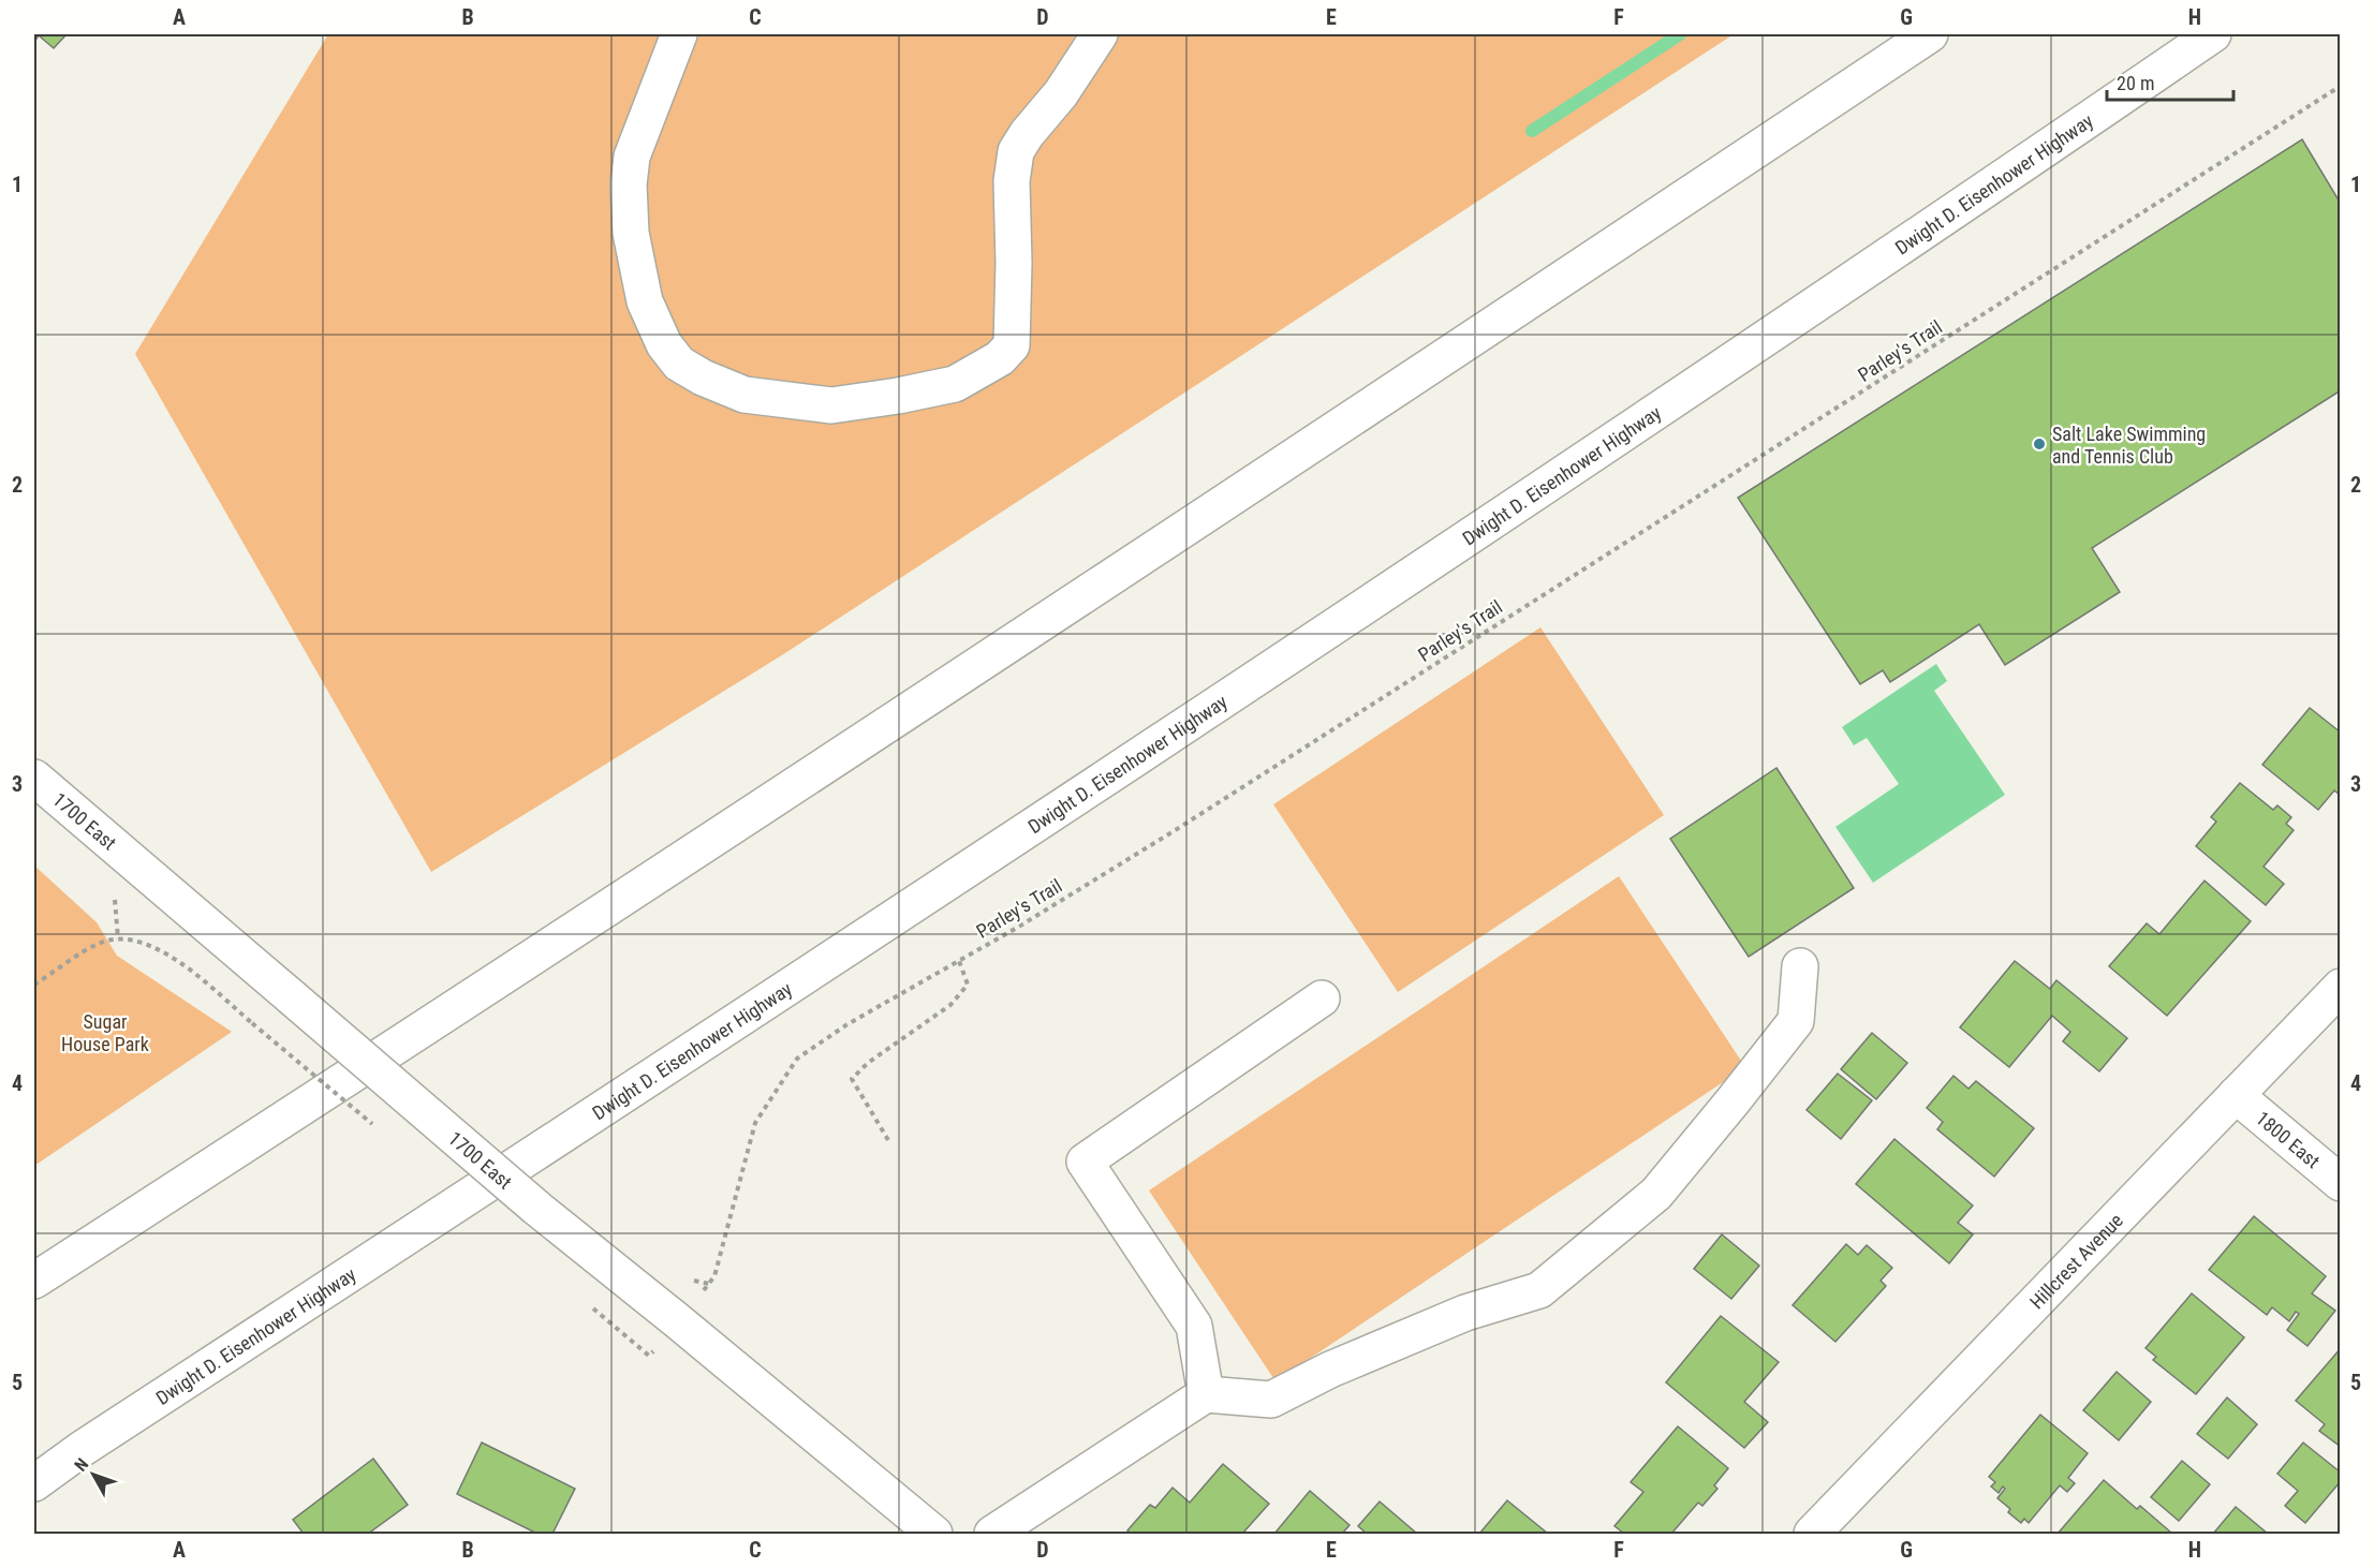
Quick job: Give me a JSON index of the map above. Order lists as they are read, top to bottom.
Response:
{
  "streets": {
    "main road": [
      "Dwight D. Eisenhower Highway",
      "1700 East",
      "1800 East",
      "Hillcrest Avenue"
    ],
    "path": ["Parley's Trail"]
  },
  "crossings": [
    ["1800 East", "Hillcrest Avenue"]
  ],
  "parks": ["Sugar House Park"],
  "places": ["Salt Lake Swimming and Tennis Club"],
  "scale_bar": "20 m",
  "north": "top left",
  "grid": {
    "columns": [
      "A",
      "B",
      "C",
      "D",
      "E",
      "F",
      "G",
      "H"
    ],
    "rows": [
      "1",
      "2",
      "3",
      "4",
      "5"
    ]
  }
}
